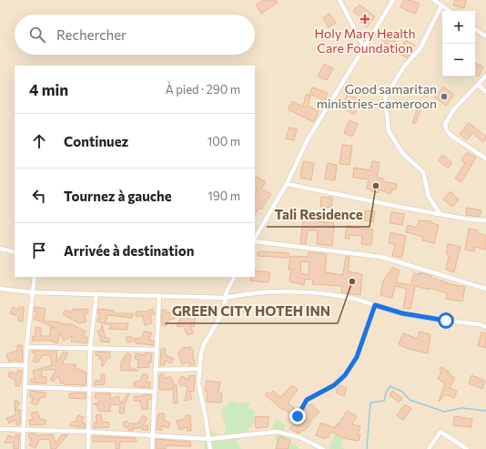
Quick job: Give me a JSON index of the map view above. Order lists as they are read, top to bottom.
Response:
{
  "places": {
    "health": ["Holy Mary Health Care Foundation"],
    "other": ["Good samaritan ministries-cameroon", "Tali Residence", "GREEN CITY HOTEH INN"]
  },
  "page": {
    "map_buttons": ["+", "−"],
    "search": "Rechercher",
    "heading": ["4 min", "À pied · 290 m"],
    "list": [
      ["Continuez", "100 m"],
      ["Tournez à gauche", "190 m"],
      "Arrivée à destination"
    ]
  }
}
